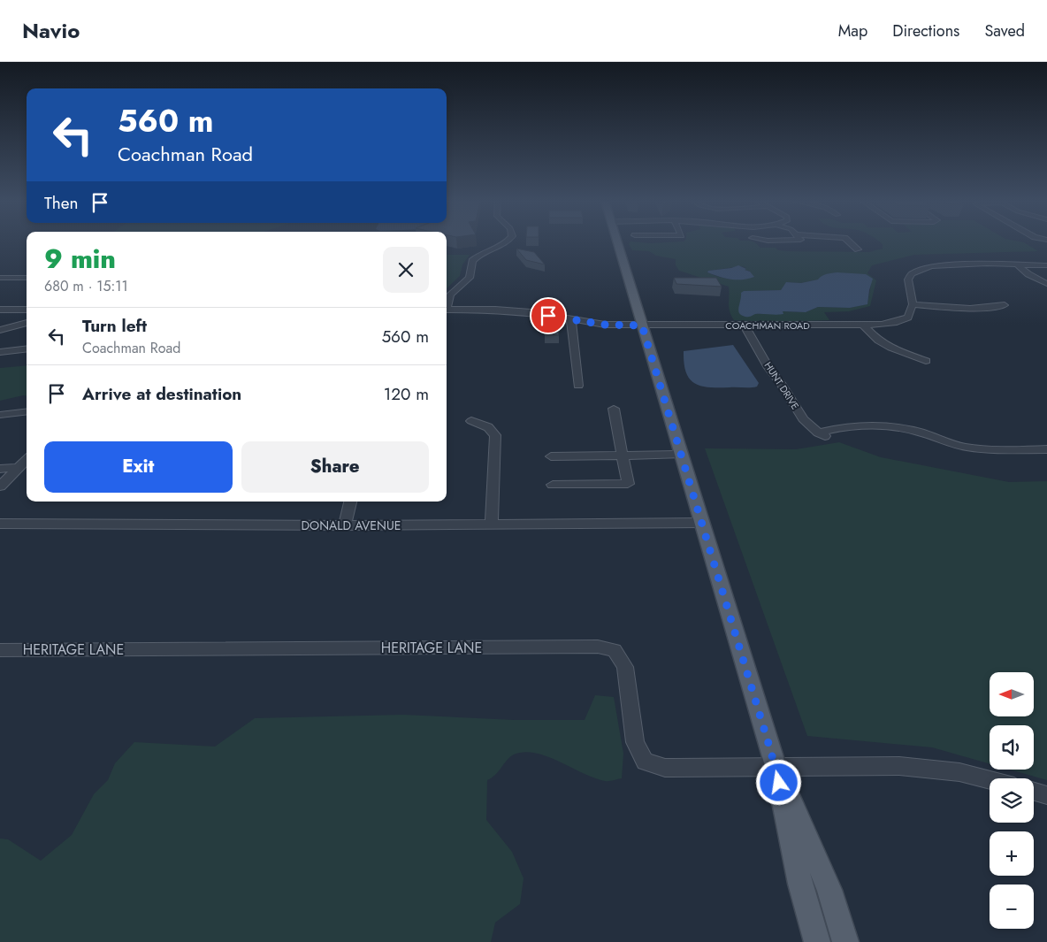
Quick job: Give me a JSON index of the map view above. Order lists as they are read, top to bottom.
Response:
{
  "streets": {
    "street": [
      "COACHMAN ROAD",
      "HUNT DRIVE",
      "DONALD AVENUE",
      "HERITAGE LANE"
    ]
  },
  "crossings": [
    ["COACHMAN ROAD", "HUNT DRIVE"]
  ],
  "north": "left",
  "page": {
    "header": "Navio",
    "nav": ["Map", "Directions", "Saved"],
    "turn": ["560 m", "Coachman Road"],
    "then": "Then",
    "heading": ["9 min", "680 m · 15:11"],
    "list": [
      {
        "name": "Turn left",
        "note": "Coachman Road",
        "value": "560 m"
      },
      {
        "name": "Arrive at destination",
        "value": "120 m"
      }
    ],
    "buttons": ["Exit", "Share"],
    "map_buttons": ["+", "−"]
  }
}
